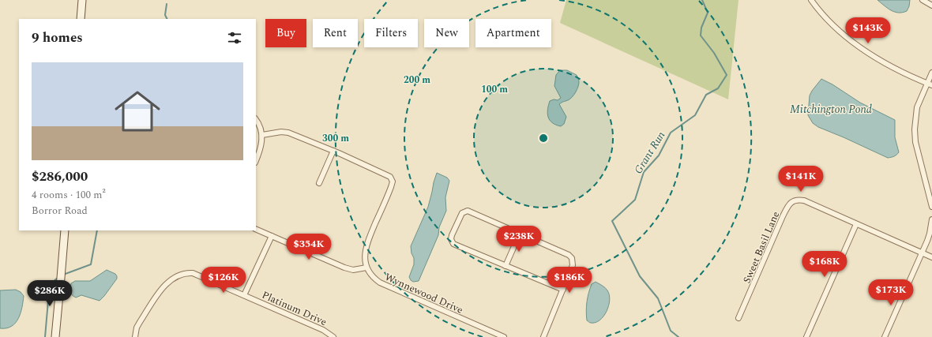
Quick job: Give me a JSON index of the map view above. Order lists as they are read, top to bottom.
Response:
{
  "streets": {
    "street": ["Sweet Basil Lane", "Wynnewood Drive", "Platinum Drive"]
  },
  "water": ["Mitchington Pond", "Grant Run"],
  "page": {
    "price": [
      "$143K",
      "$141K",
      "$238K",
      "$354K",
      "$168K",
      "$126K",
      "$186K",
      "$173K",
      "$286K"
    ],
    "chip": [
      "Buy",
      "Rent",
      "Filters",
      "New",
      "Apartment"
    ],
    "heading": "9 homes",
    "list": [
      {
        "name": "$286,000",
        "note": "4 rooms · 100 m² · Borror Road"
      }
    ]
  },
  "rings": ["200 m", "100 m", "300 m"]
}
